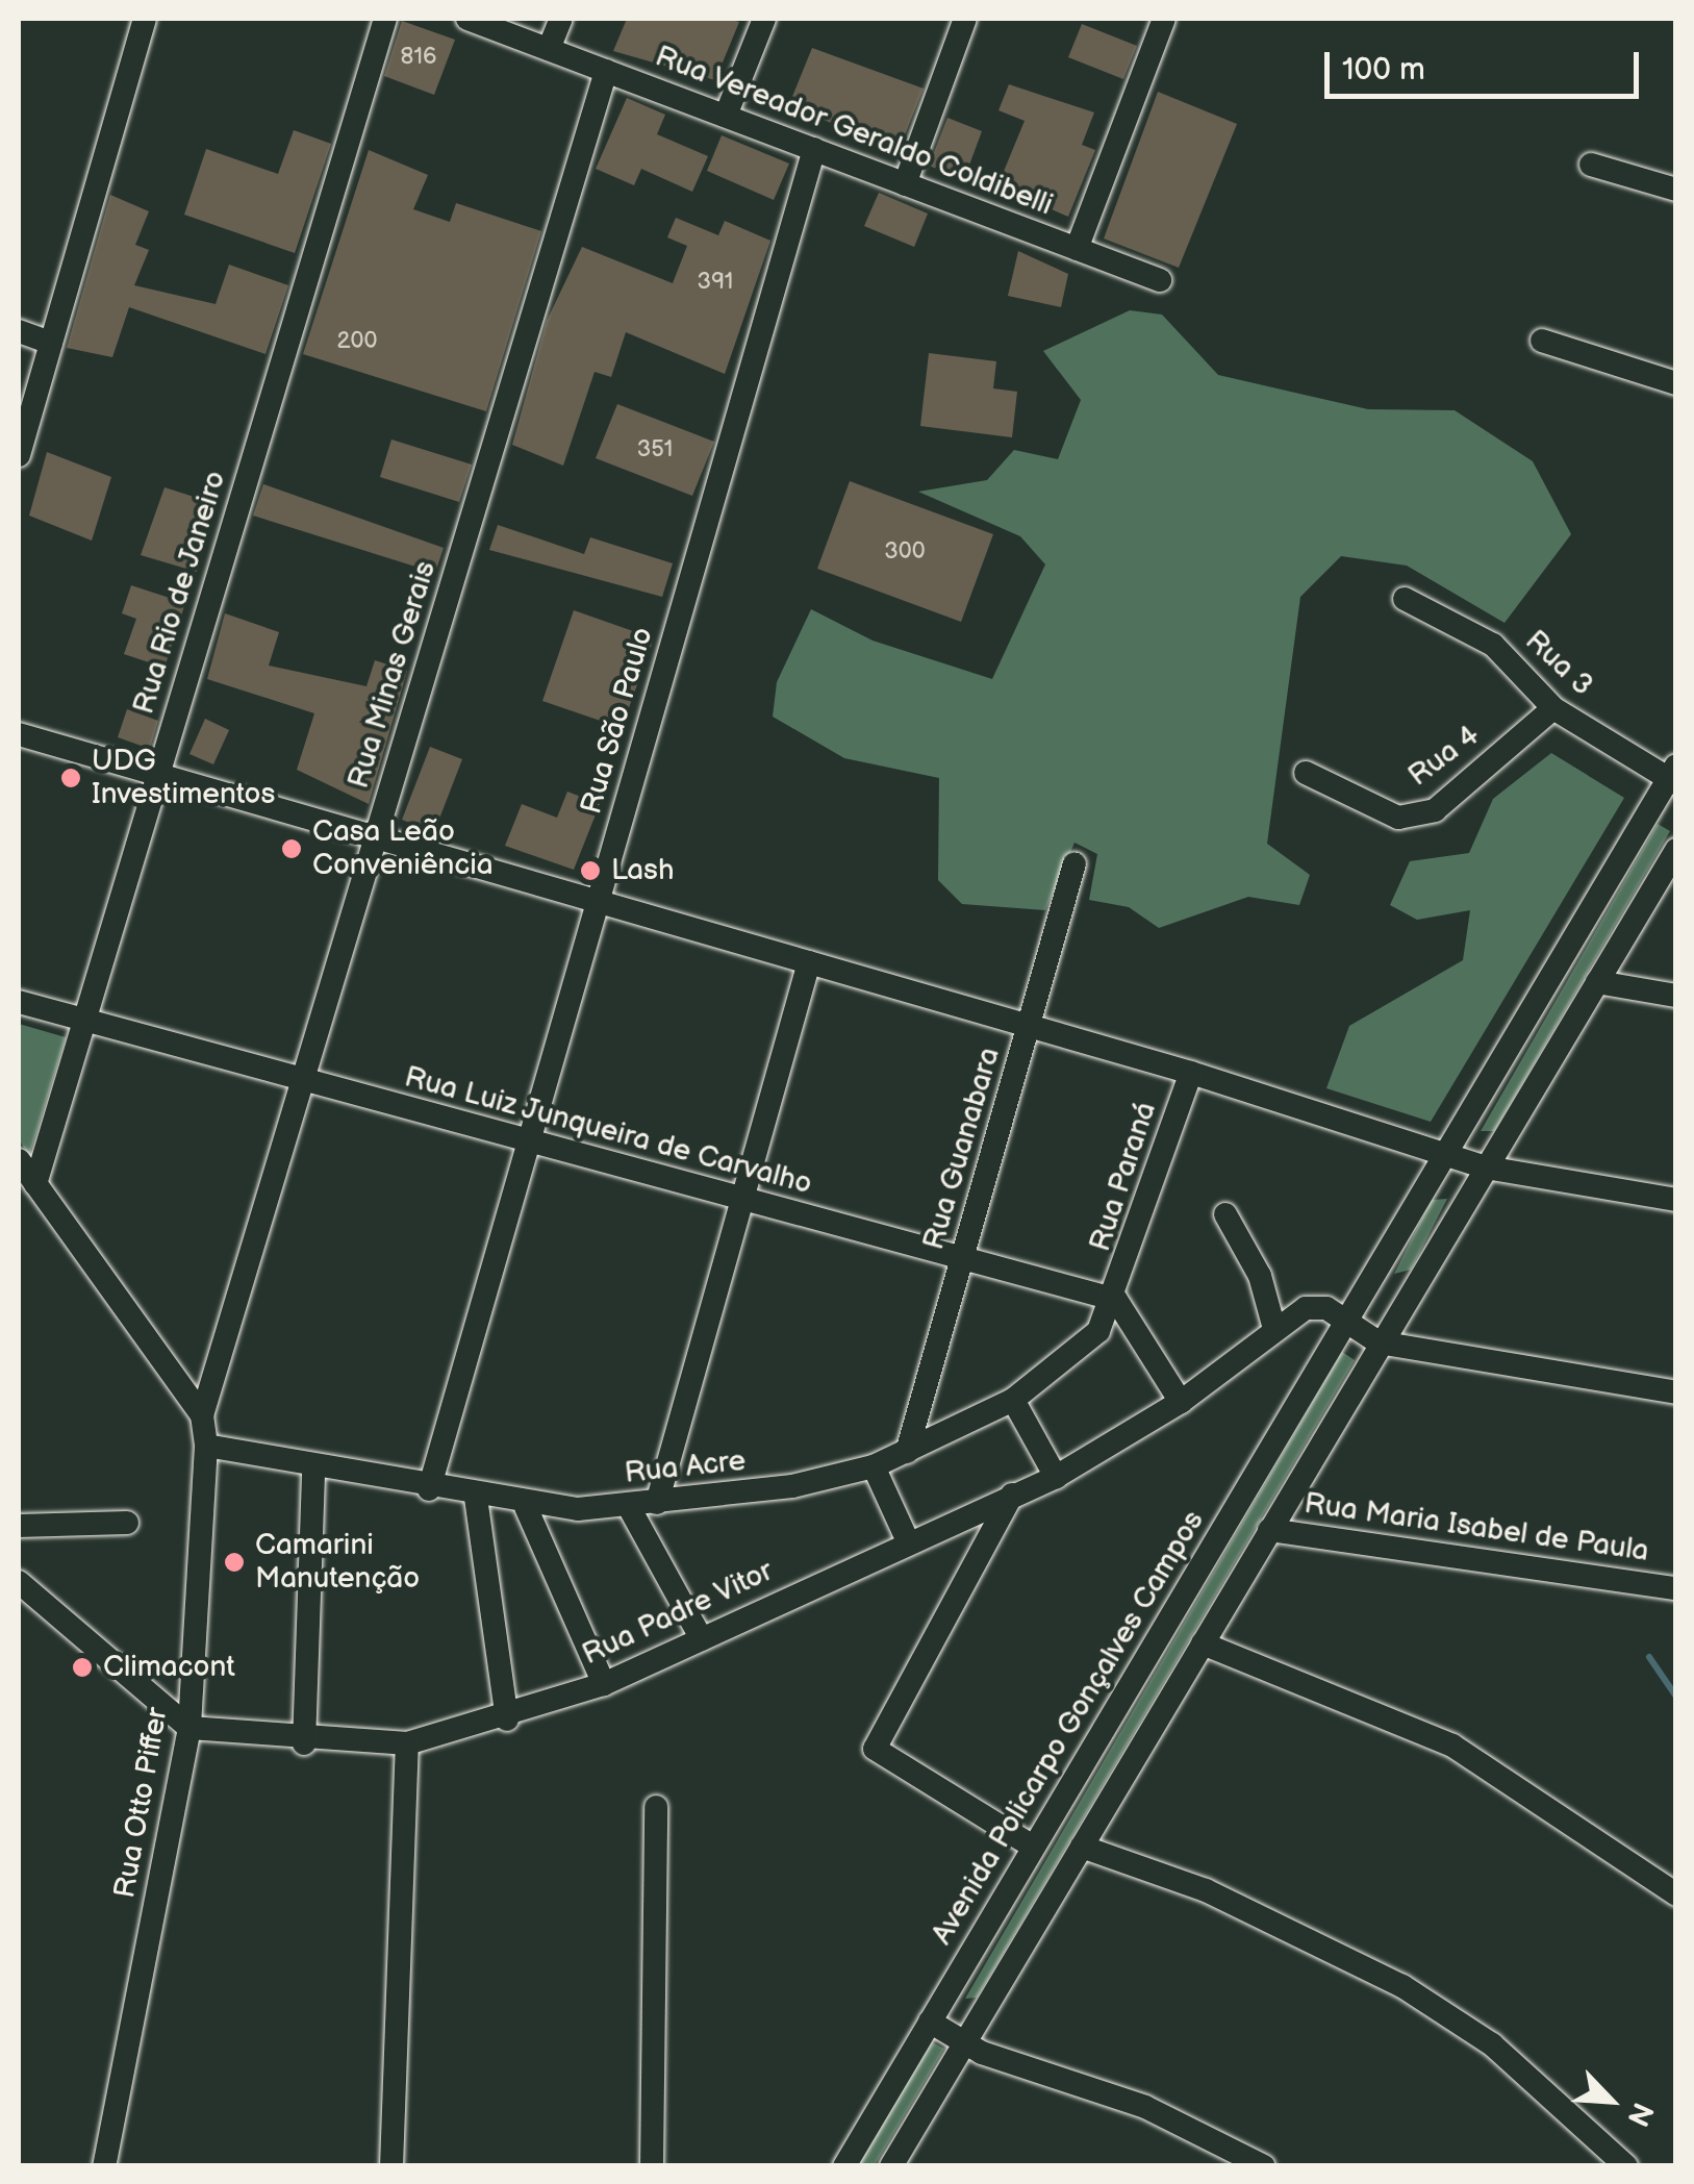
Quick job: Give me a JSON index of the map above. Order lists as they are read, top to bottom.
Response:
{
  "streets": {
    "street": [
      "Rua Vereador Geraldo Coldibelli",
      "Rua Rio de Janeiro",
      "Rua 3",
      "Rua Minas Gerais",
      "Rua São Paulo",
      "Rua 4",
      "Rua Luiz Junqueira de Carvalho",
      "Rua Guanabara",
      "Rua Paraná",
      "Rua Acre",
      "Rua Maria Isabel de Paula",
      "Rua Padre Vitor",
      "Avenida Policarpo Gonçalves Campos",
      "Rua Otto Piffer"
    ]
  },
  "crossings": [
    ["Rua Vereador Geraldo Coldibelli", "Rua Minas Gerais"],
    ["Rua Vereador Geraldo Coldibelli", "Rua São Paulo"],
    ["Rua Rio de Janeiro", "Rua Luiz Junqueira de Carvalho"],
    ["Rua 3", "Rua 4"],
    ["Rua 3", "Avenida Policarpo Gonçalves Campos"],
    ["Rua Minas Gerais", "Rua Luiz Junqueira de Carvalho"],
    ["Rua Minas Gerais", "Rua Otto Piffer"],
    ["Rua São Paulo", "Rua Luiz Junqueira de Carvalho"],
    ["Rua São Paulo", "Rua Acre"],
    ["Rua Luiz Junqueira de Carvalho", "Rua Guanabara"],
    ["Rua Luiz Junqueira de Carvalho", "Rua Paraná"],
    ["Rua Luiz Junqueira de Carvalho", "Rua Acre"],
    ["Rua Guanabara", "Rua Acre"],
    ["Rua Paraná", "Rua Acre"],
    ["Rua Acre", "Rua Otto Piffer"],
    ["Rua Padre Vitor", "Avenida Policarpo Gonçalves Campos"],
    ["Rua Padre Vitor", "Rua Otto Piffer"]
  ],
  "places": [
    "UDG Investimentos",
    "Casa Leão Conveniência",
    "Lash",
    "Camarini Manutenção",
    "Climacont"
  ],
  "house_numbers": [
    "816",
    "391",
    "200",
    "351",
    "300"
  ],
  "scale_bar": "100 m",
  "north": "bottom right"
}
